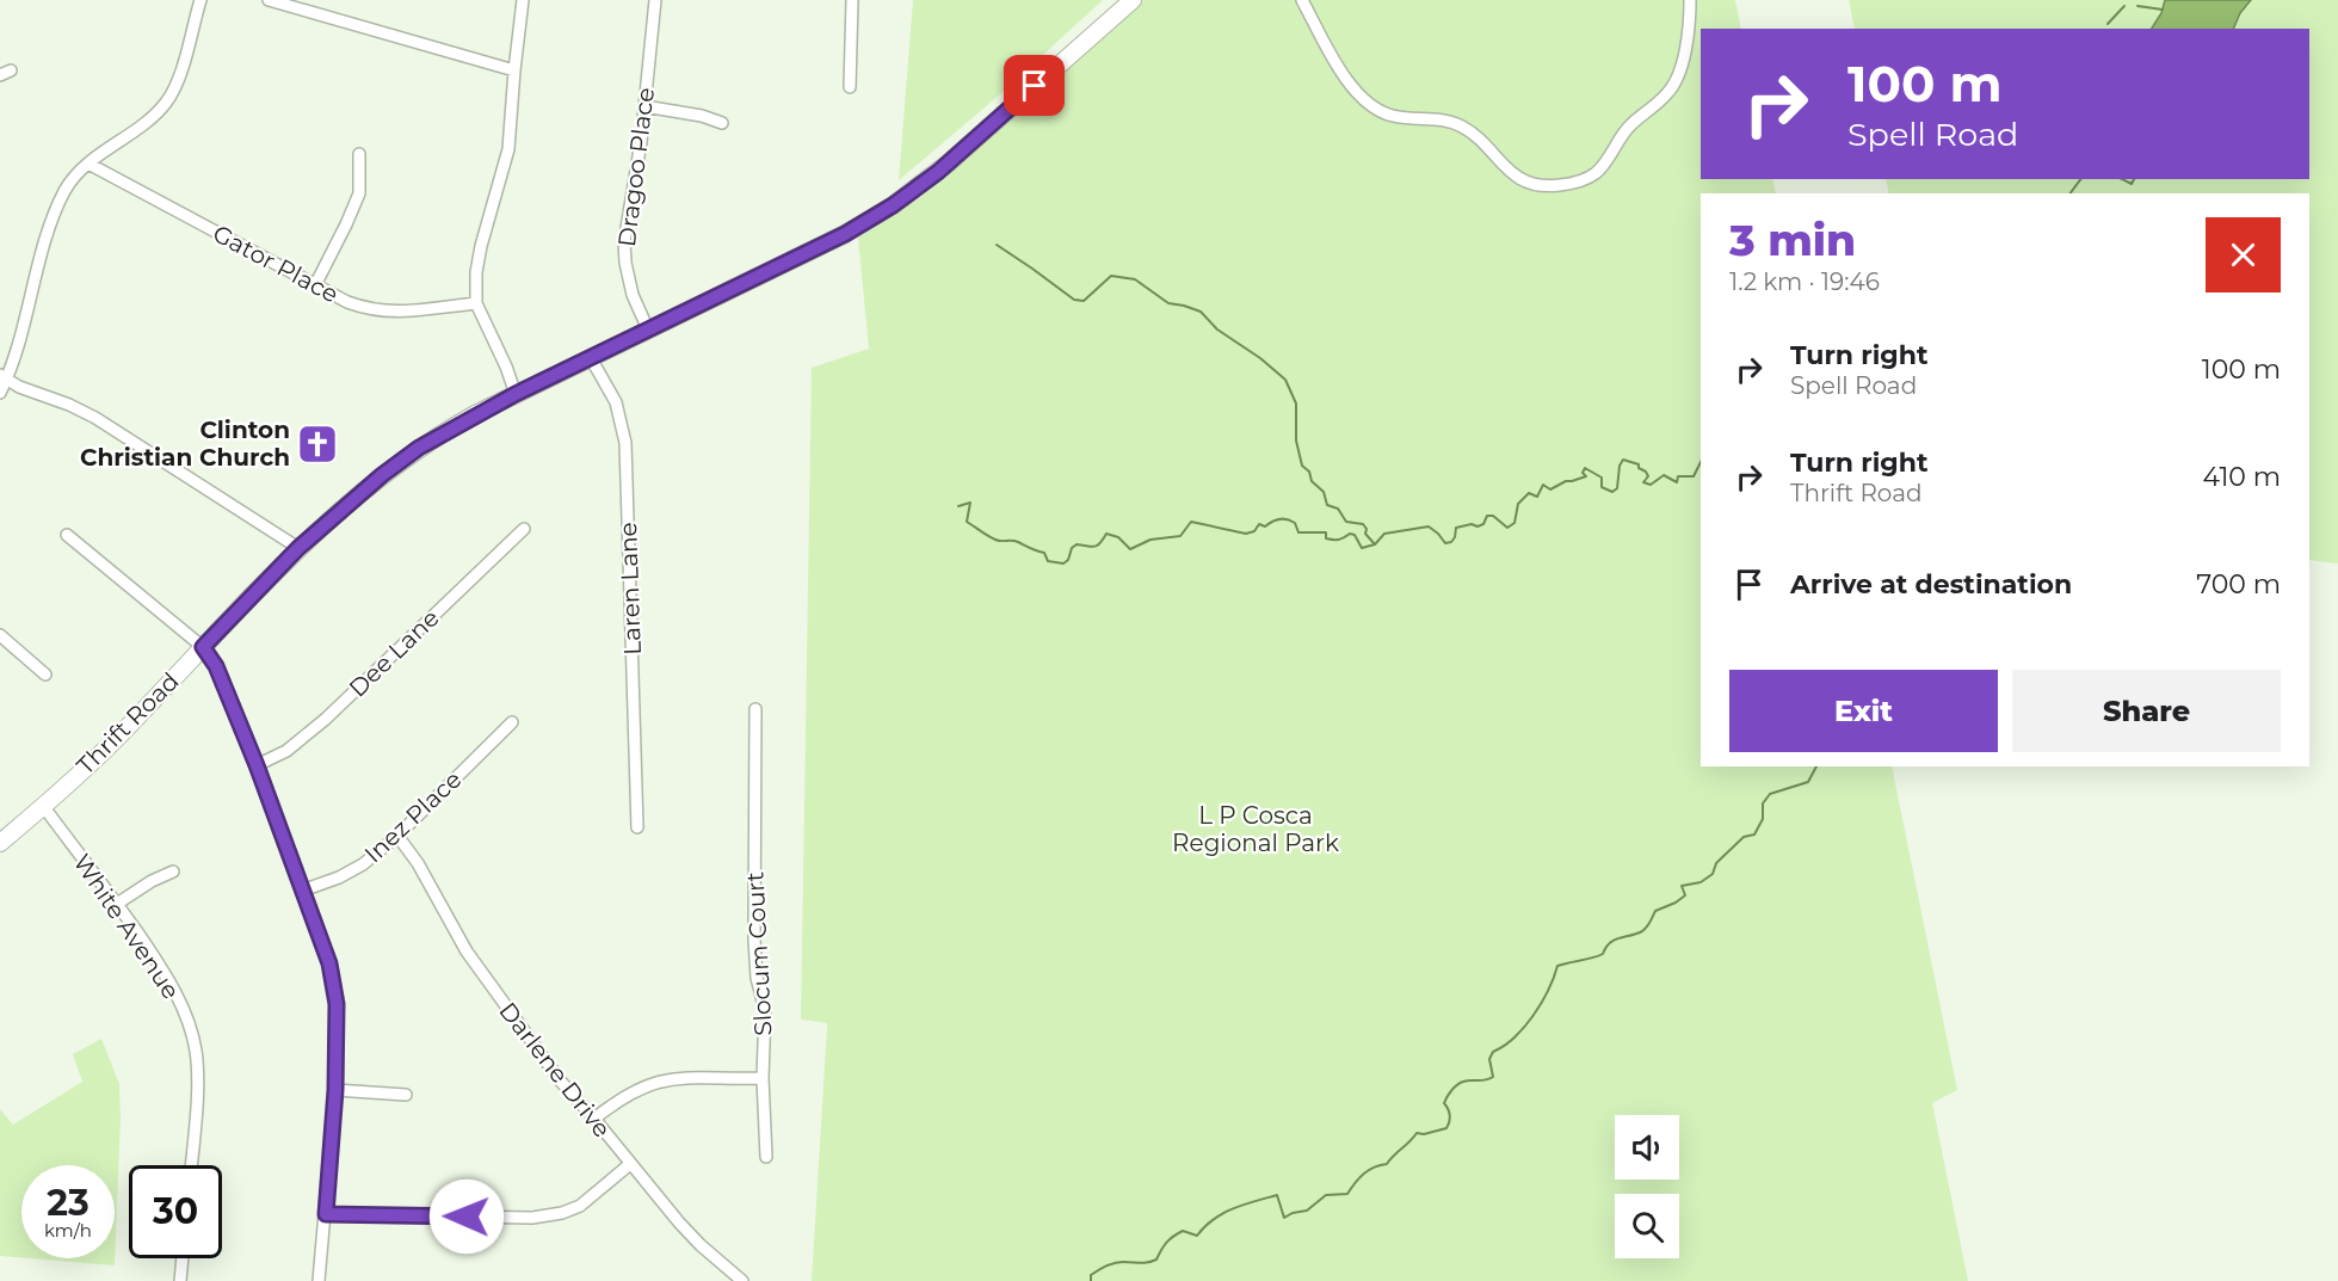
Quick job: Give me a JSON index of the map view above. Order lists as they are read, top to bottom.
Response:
{
  "streets": {
    "street": [
      "Dragoo Place",
      "Gator Place",
      "Laren Lane",
      "Dee Lane",
      "Thrift Road",
      "Inez Place",
      "White Avenue",
      "Slocum Court",
      "Darlene Drive"
    ]
  },
  "crossings": [
    ["Dragoo Place", "Thrift Road"],
    ["Laren Lane", "Thrift Road"],
    ["Thrift Road", "White Avenue"],
    ["Inez Place", "Darlene Drive"]
  ],
  "parks": ["L P Cosca Regional Park"],
  "places": {
    "church": ["Clinton Christian Church"]
  },
  "page": {
    "turn": ["100 m", "Spell Road"],
    "heading": ["3 min", "1.2 km · 19:46"],
    "list": [
      {
        "name": "Turn right",
        "note": "Spell Road",
        "value": "100 m"
      },
      {
        "name": "Turn right",
        "note": "Thrift Road",
        "value": "410 m"
      },
      {
        "name": "Arrive at destination",
        "value": "700 m"
      }
    ],
    "buttons": ["Exit", "Share"],
    "speed": "23 km/h",
    "limit": "30"
  }
}
